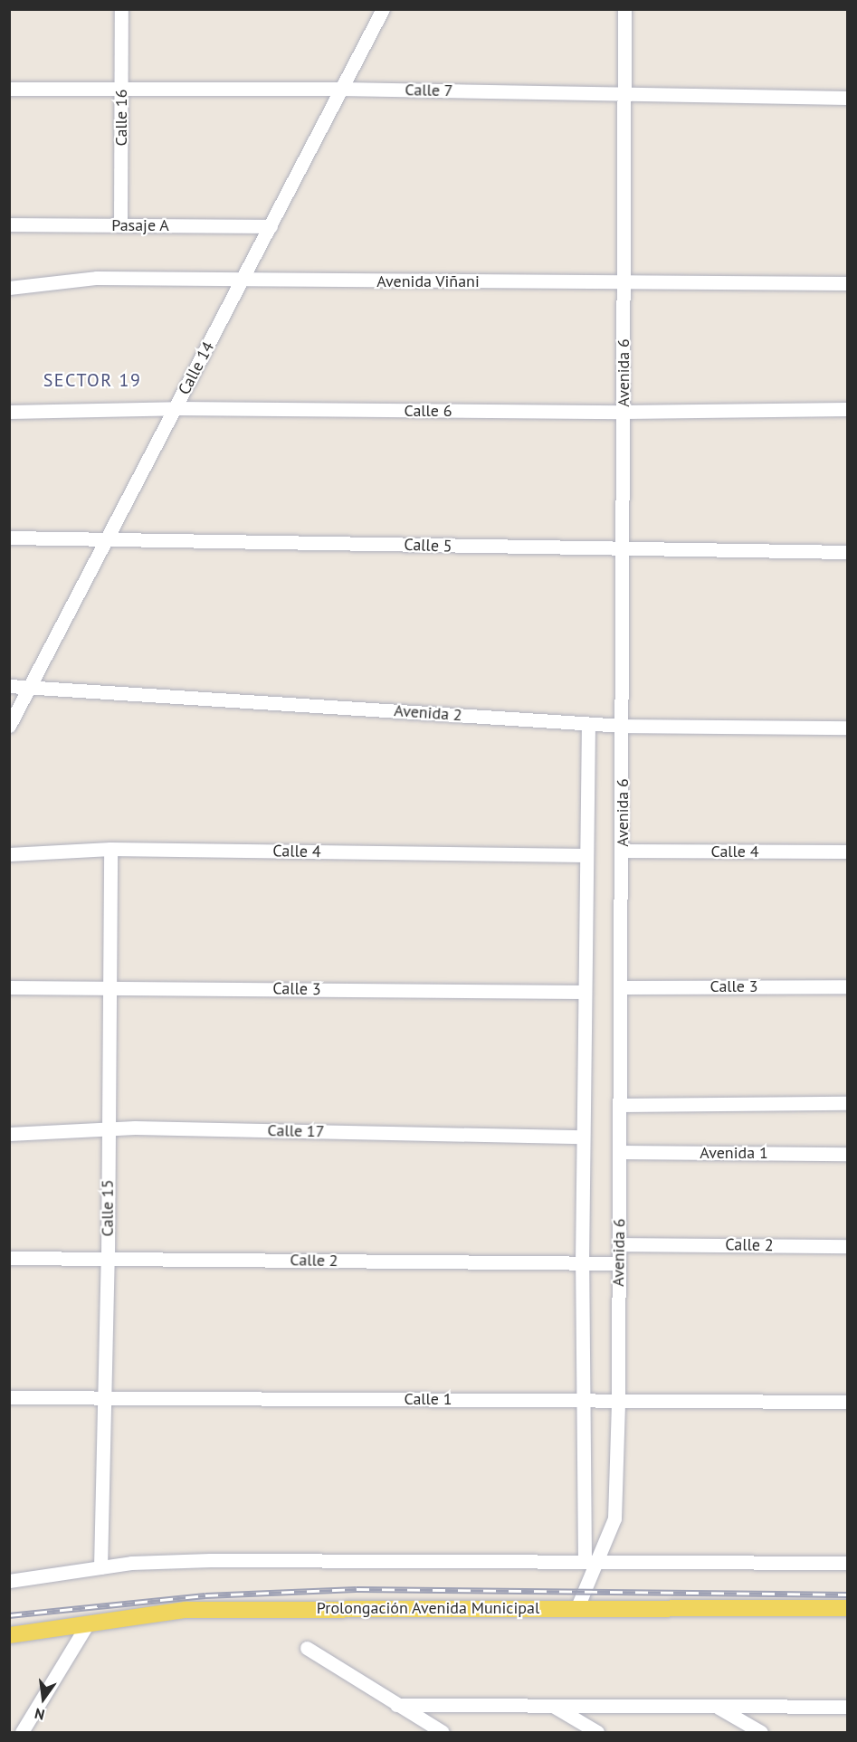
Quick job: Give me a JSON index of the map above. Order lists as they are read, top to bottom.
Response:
{
  "streets": {
    "main road": ["Prolongación Avenida Municipal"],
    "street": [
      "Calle 7",
      "Calle 16",
      "Pasaje A",
      "Avenida Viñani",
      "Calle 14",
      "Avenida 6",
      "Calle 6",
      "Calle 5",
      "Avenida 2",
      "Calle 4",
      "Calle 3",
      "Calle 17",
      "Avenida 1",
      "Calle 15",
      "Calle 2",
      "Calle 1"
    ]
  },
  "crossings": [
    ["Calle 7", "Calle 16"],
    ["Calle 7", "Calle 14"],
    ["Calle 7", "Avenida 6"],
    ["Calle 16", "Pasaje A"],
    ["Pasaje A", "Calle 14"],
    ["Avenida Viñani", "Calle 14"],
    ["Avenida Viñani", "Avenida 6"],
    ["Calle 14", "Calle 6"],
    ["Calle 14", "Calle 5"],
    ["Calle 14", "Avenida 2"],
    ["Avenida 6", "Calle 6"],
    ["Avenida 6", "Calle 5"],
    ["Avenida 6", "Avenida 2"],
    ["Avenida 6", "Calle 4"],
    ["Avenida 6", "Calle 3"],
    ["Avenida 6", "Avenida 1"],
    ["Avenida 6", "Calle 2"],
    ["Avenida 6", "Calle 1"],
    ["Avenida 6", "Prolongación Avenida Municipal"],
    ["Calle 4", "Calle 15"],
    ["Calle 3", "Calle 15"],
    ["Calle 17", "Calle 15"],
    ["Calle 15", "Calle 2"],
    ["Calle 15", "Calle 1"]
  ],
  "districts": ["SECTOR 19"],
  "north": "bottom"
}
